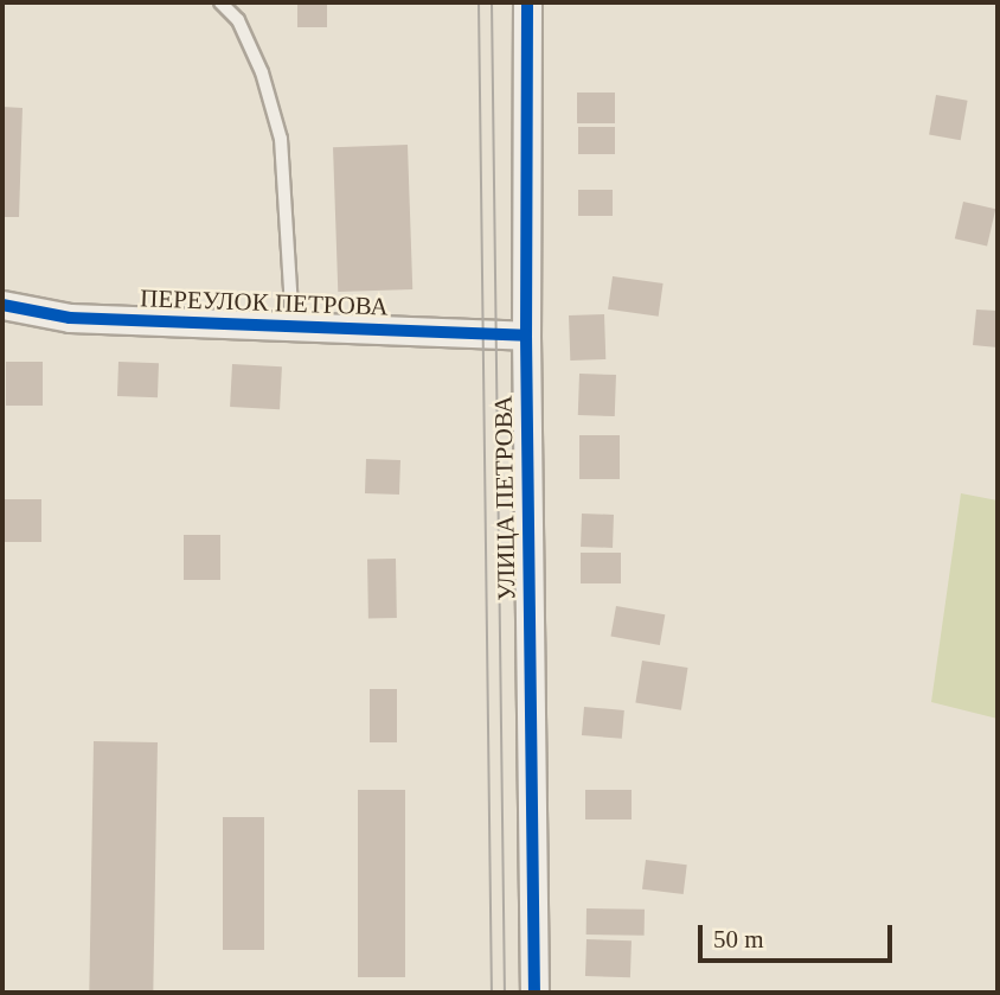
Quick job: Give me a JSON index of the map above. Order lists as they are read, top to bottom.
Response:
{
  "streets": {
    "street": ["ПЕРЕУЛОК ПЕТРОВА", "УЛИЦА ПЕТРОВА"]
  },
  "crossings": [
    ["ПЕРЕУЛОК ПЕТРОВА", "УЛИЦА ПЕТРОВА"]
  ],
  "scale_bar": "50 m"
}
